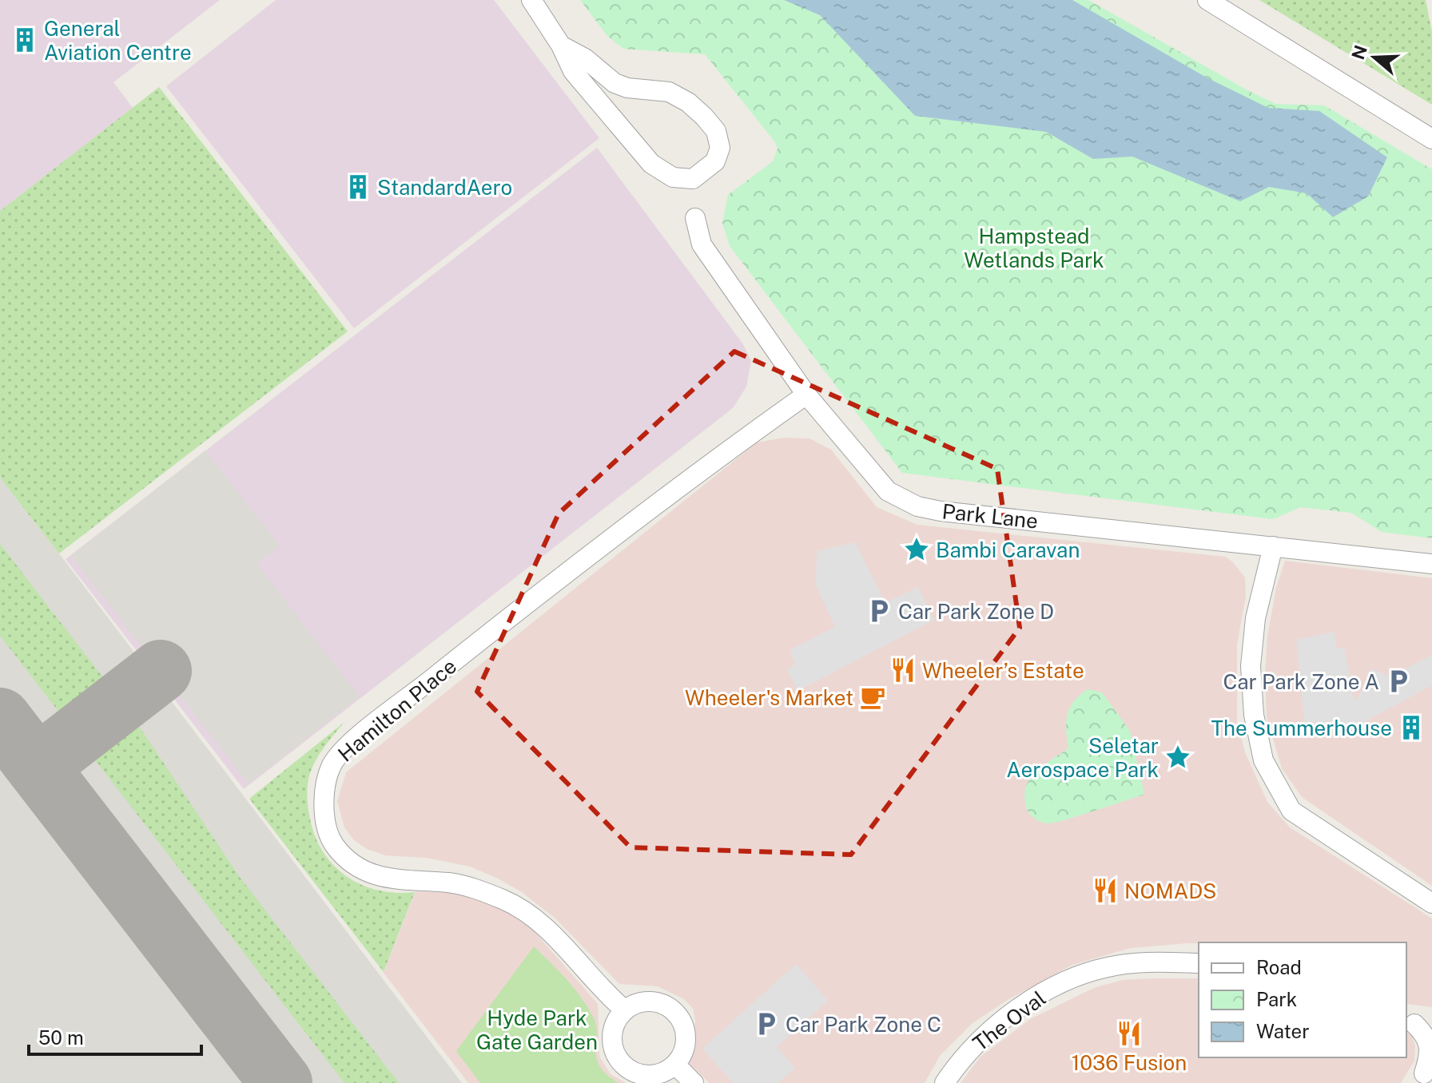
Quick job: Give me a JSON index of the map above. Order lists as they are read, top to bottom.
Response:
{
  "streets": {
    "street": ["Park Lane", "Hamilton Place", "The Oval"]
  },
  "crossings": [
    ["Park Lane", "Hamilton Place"]
  ],
  "parks": ["Hampstead Wetlands Park", "Hyde Park Gate Garden"],
  "places": {
    "building": ["General Aviation Centre", "StandardAero", "The Summerhouse"],
    "place": ["Bambi Caravan", "Seletar Aerospace Park"],
    "parking": ["Car Park Zone D", "Car Park Zone A", "Car Park Zone C"],
    "restaurant": ["Wheeler’s Estate", "NOMADS", "1036 Fusion"],
    "cafe": ["Wheeler's Market"]
  },
  "legend": ["Road", "Park", "Water"],
  "scale_bar": "50 m",
  "north": "left"
}
